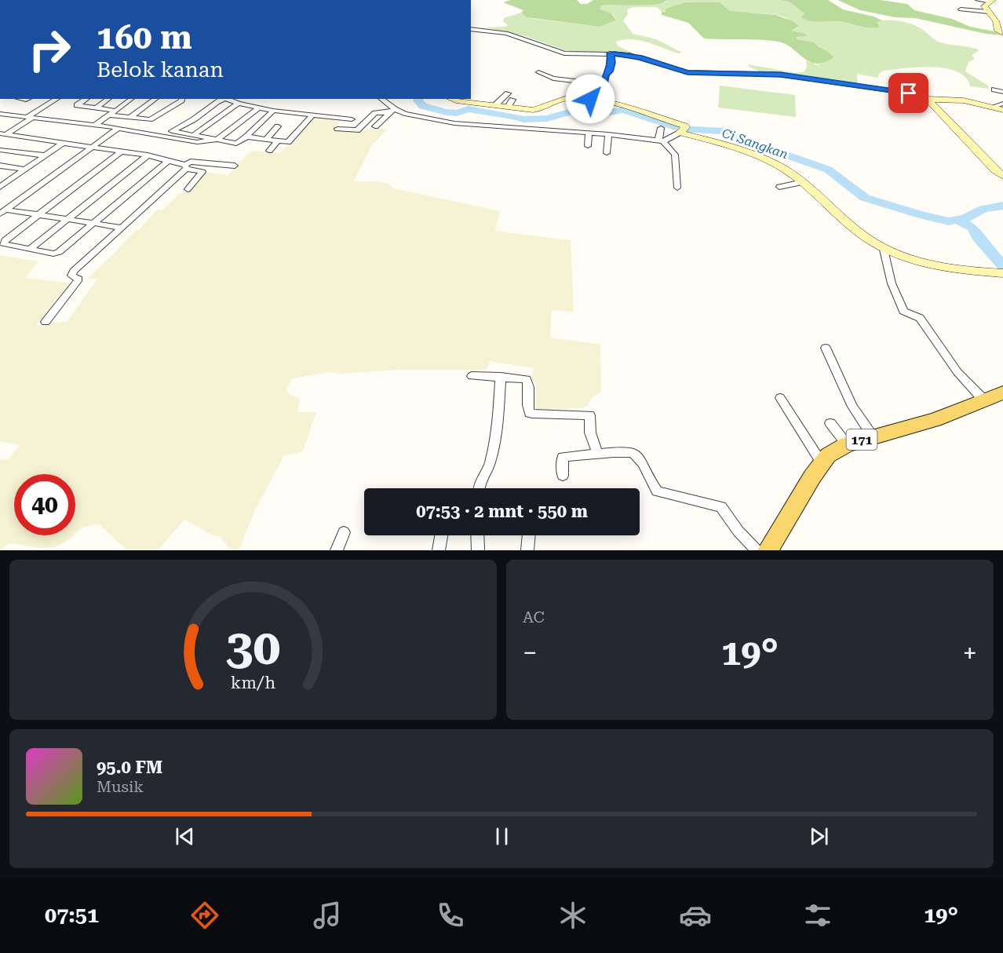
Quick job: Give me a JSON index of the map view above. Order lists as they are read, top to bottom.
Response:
{
  "streets": {
    "main road": ["171"]
  },
  "water": ["Ci Sangkan"],
  "page": {
    "turn": ["160 m", "Belok kanan"],
    "limit": "40",
    "trip": "07:53 · 2 mnt · 550 m",
    "tile": "AC",
    "heat": ["−", "19°", "+"],
    "song": ["95.0 FM", "Musik"],
    "tabs": ["07:51", "19°"],
    "gauge": ["30", "km/h"]
  }
}
